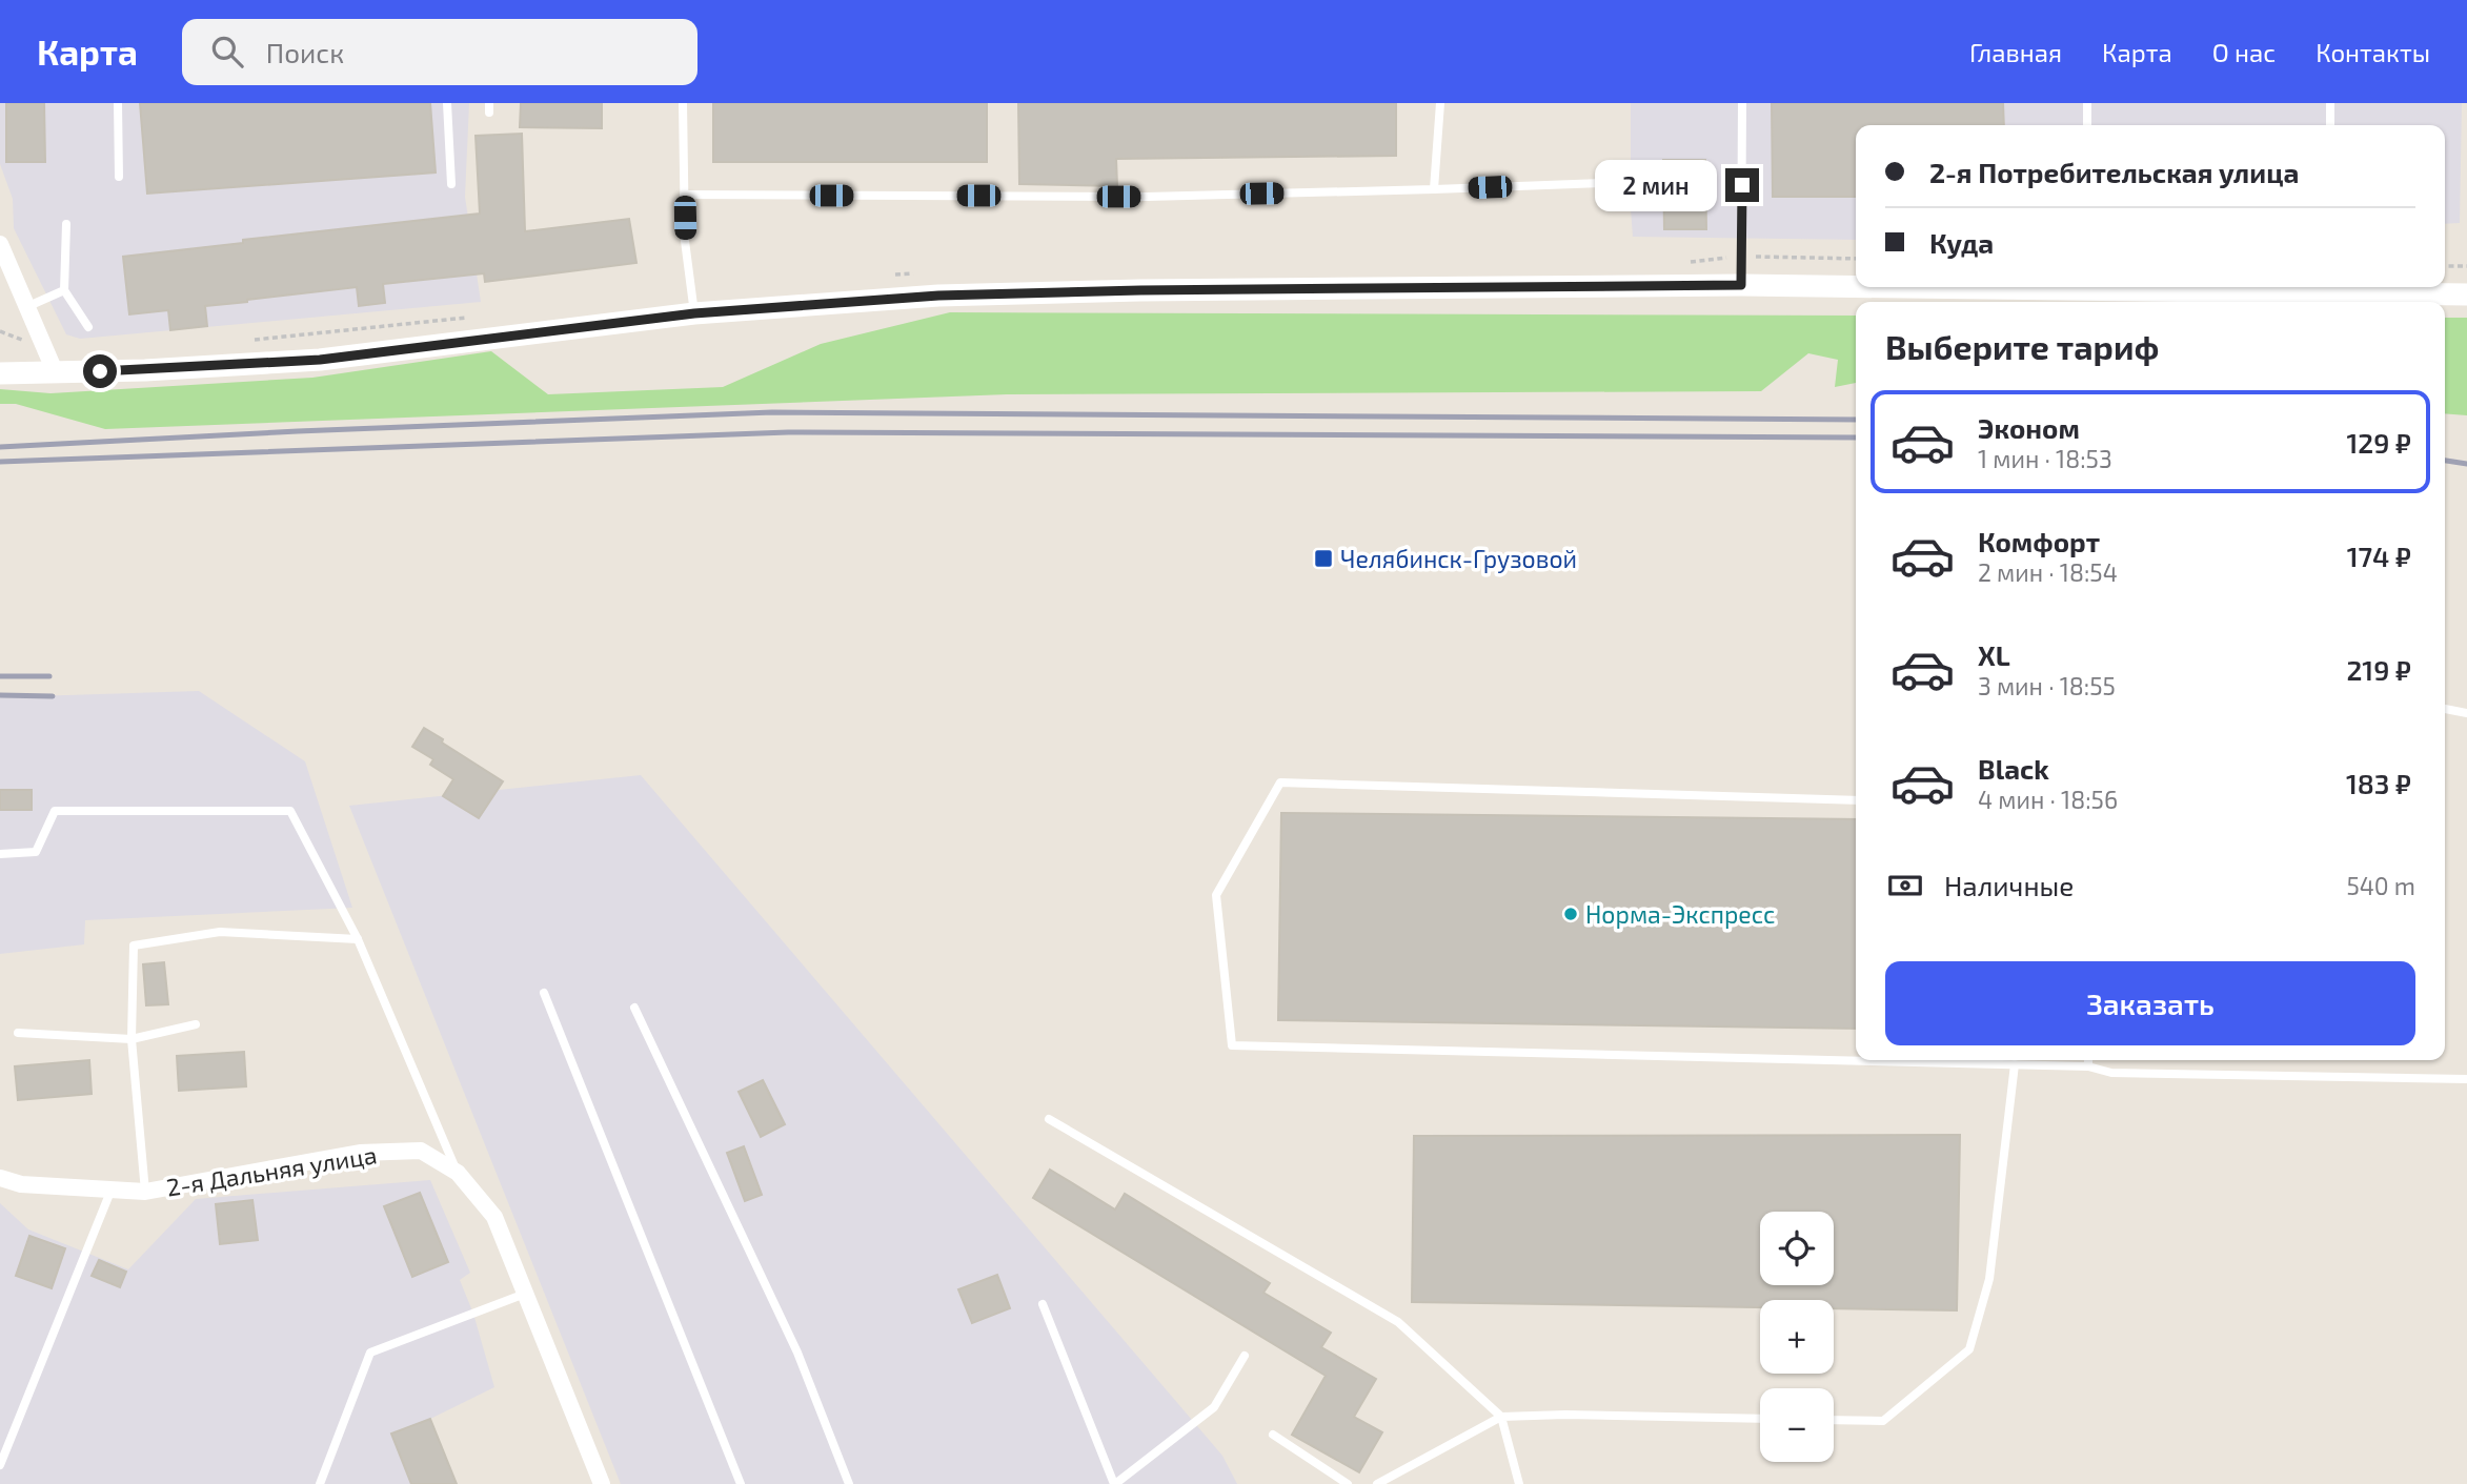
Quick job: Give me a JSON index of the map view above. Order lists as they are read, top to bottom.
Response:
{
  "streets": {
    "street": ["2-я Дальняя улица"]
  },
  "places": {
    "transit": ["Челябинск-Грузовой"],
    "other": ["Норма-Экспресс"]
  },
  "page": {
    "header": "Карта",
    "search": "Поиск",
    "nav": [
      "Главная",
      "Карта",
      "О нас",
      "Контакты"
    ],
    "banner": ["2-я Потребительская улица", "Куда"],
    "bubble": "2 мин",
    "heading": "Выберите тариф",
    "list": [
      {
        "name": "Эконом",
        "note": "1 мин · 18:53",
        "value": "129 ₽"
      },
      {
        "name": "Комфорт",
        "note": "2 мин · 18:54",
        "value": "174 ₽"
      },
      {
        "name": "XL",
        "note": "3 мин · 18:55",
        "value": "219 ₽"
      },
      {
        "name": "Black",
        "note": "4 мин · 18:56",
        "value": "183 ₽"
      }
    ],
    "pay": ["Наличные", "540 m"],
    "buttons": "Заказать",
    "map_buttons": ["+", "−"]
  }
}
